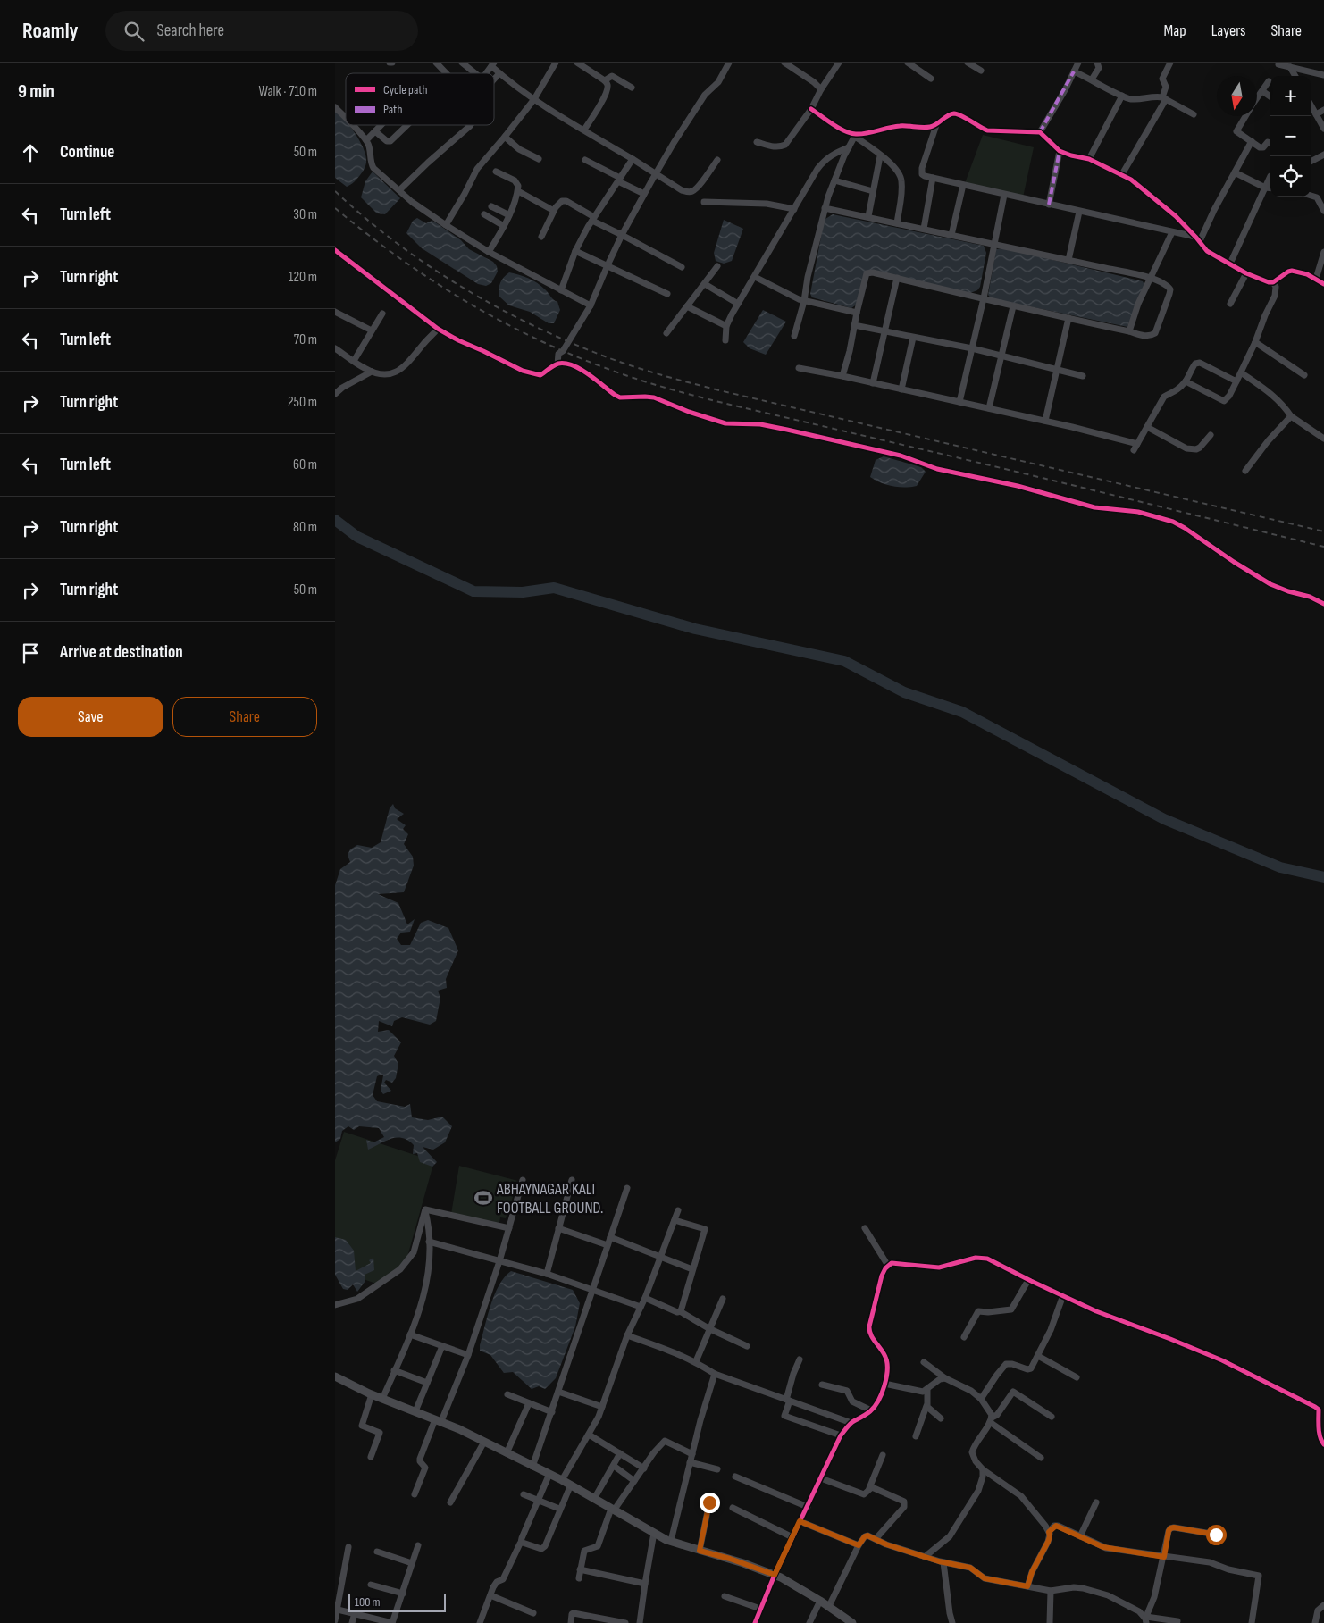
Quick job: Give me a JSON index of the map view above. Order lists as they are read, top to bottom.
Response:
{
  "places": {
    "sports": ["ABHAYNAGAR KALI FOOTBALL GROUND."]
  },
  "legend": ["Cycle path", "Path"],
  "scale_bar": "100 m",
  "north": "bottom",
  "page": {
    "header": "Roamly",
    "search": "Search here",
    "nav": ["Map", "Layers", "Share"],
    "heading": ["9 min", "Walk · 710 m"],
    "map_buttons": ["+", "−"],
    "list": [
      ["Continue", "50 m"],
      ["Turn left", "30 m"],
      ["Turn right", "120 m"],
      ["Turn left", "70 m"],
      ["Turn right", "250 m"],
      ["Turn left", "60 m"],
      ["Turn right", "80 m"],
      ["Turn right", "50 m"],
      "Arrive at destination"
    ],
    "buttons": ["Save", "Share"],
    "scale": "100 m"
  }
}
